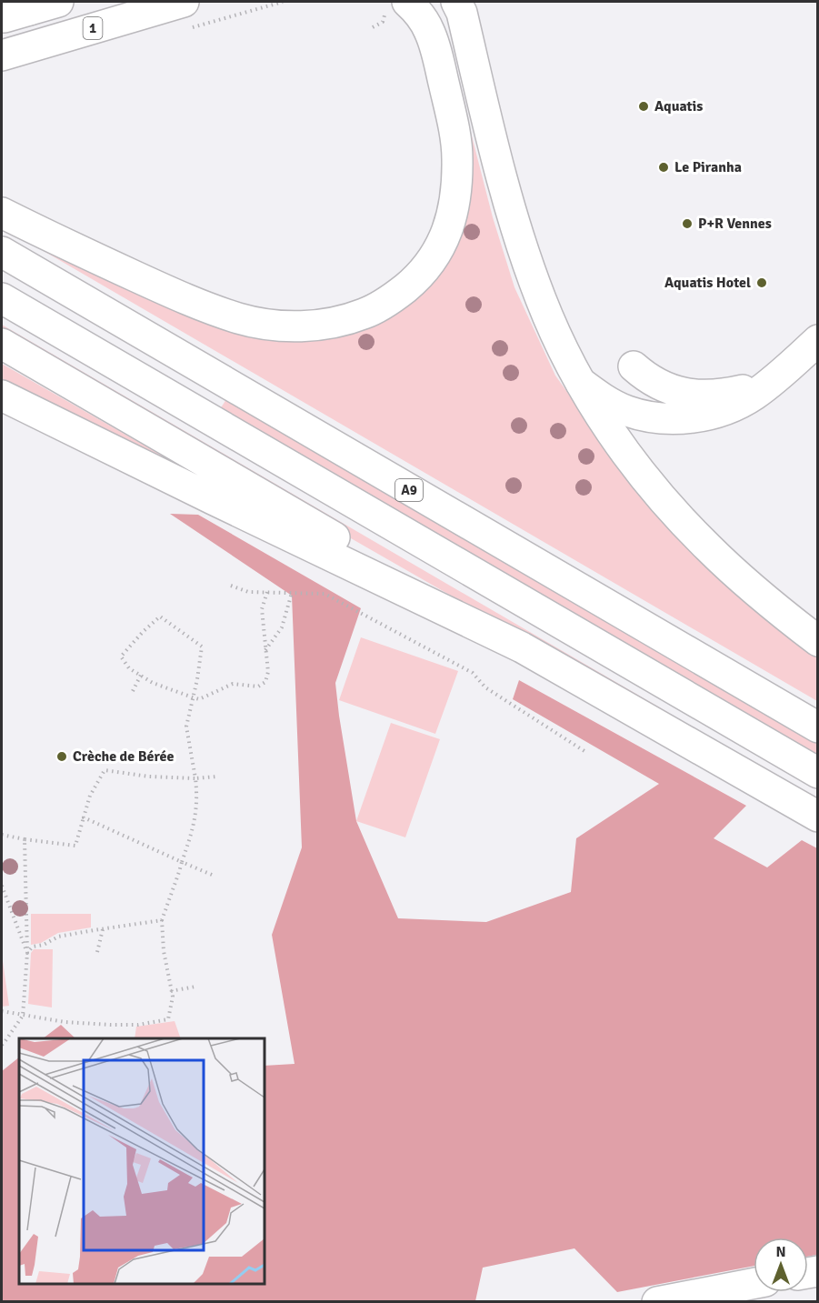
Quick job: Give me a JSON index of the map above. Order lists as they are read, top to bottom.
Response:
{
  "streets": {
    "main road": ["1", "A9"]
  },
  "places": [
    "Aquatis",
    "Le Piranha",
    "P+R Vennes",
    "Aquatis Hotel",
    "Crèche de Bérée"
  ],
  "north": "top"
}
